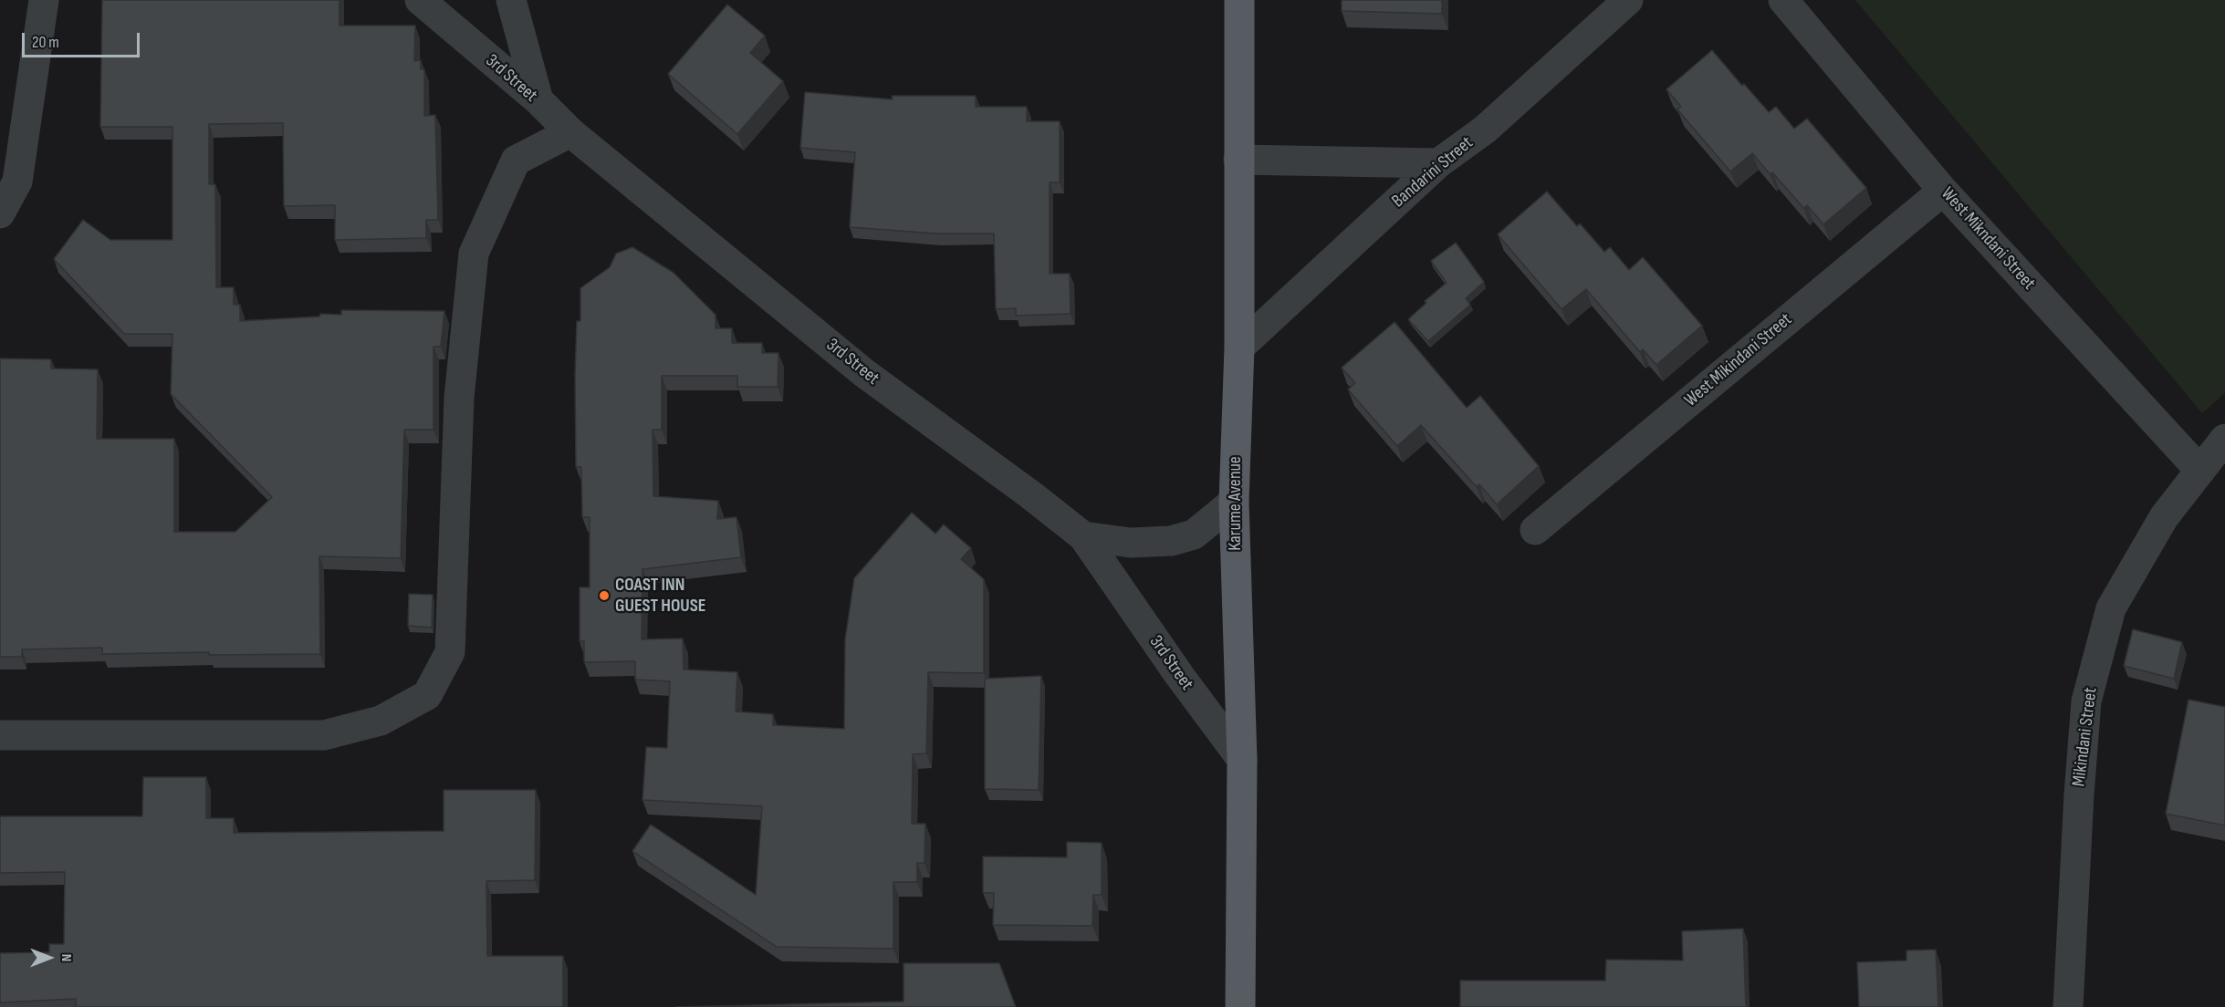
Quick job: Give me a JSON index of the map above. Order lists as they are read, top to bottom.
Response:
{
  "streets": {
    "main road": ["Karume Avenue"],
    "street": [
      "3rd Street",
      "Bandarini Street",
      "West Mikndani Street",
      "West Mikindani Street",
      "Mikindani Street"
    ]
  },
  "crossings": [
    ["3rd Street", "Karume Avenue"],
    ["Bandarini Street", "Karume Avenue"],
    ["West Mikndani Street", "West Mikindani Street"],
    ["West Mikndani Street", "Mikindani Street"]
  ],
  "places": ["COAST INN GUEST HOUSE"],
  "scale_bar": "20 m",
  "north": "right"
}
